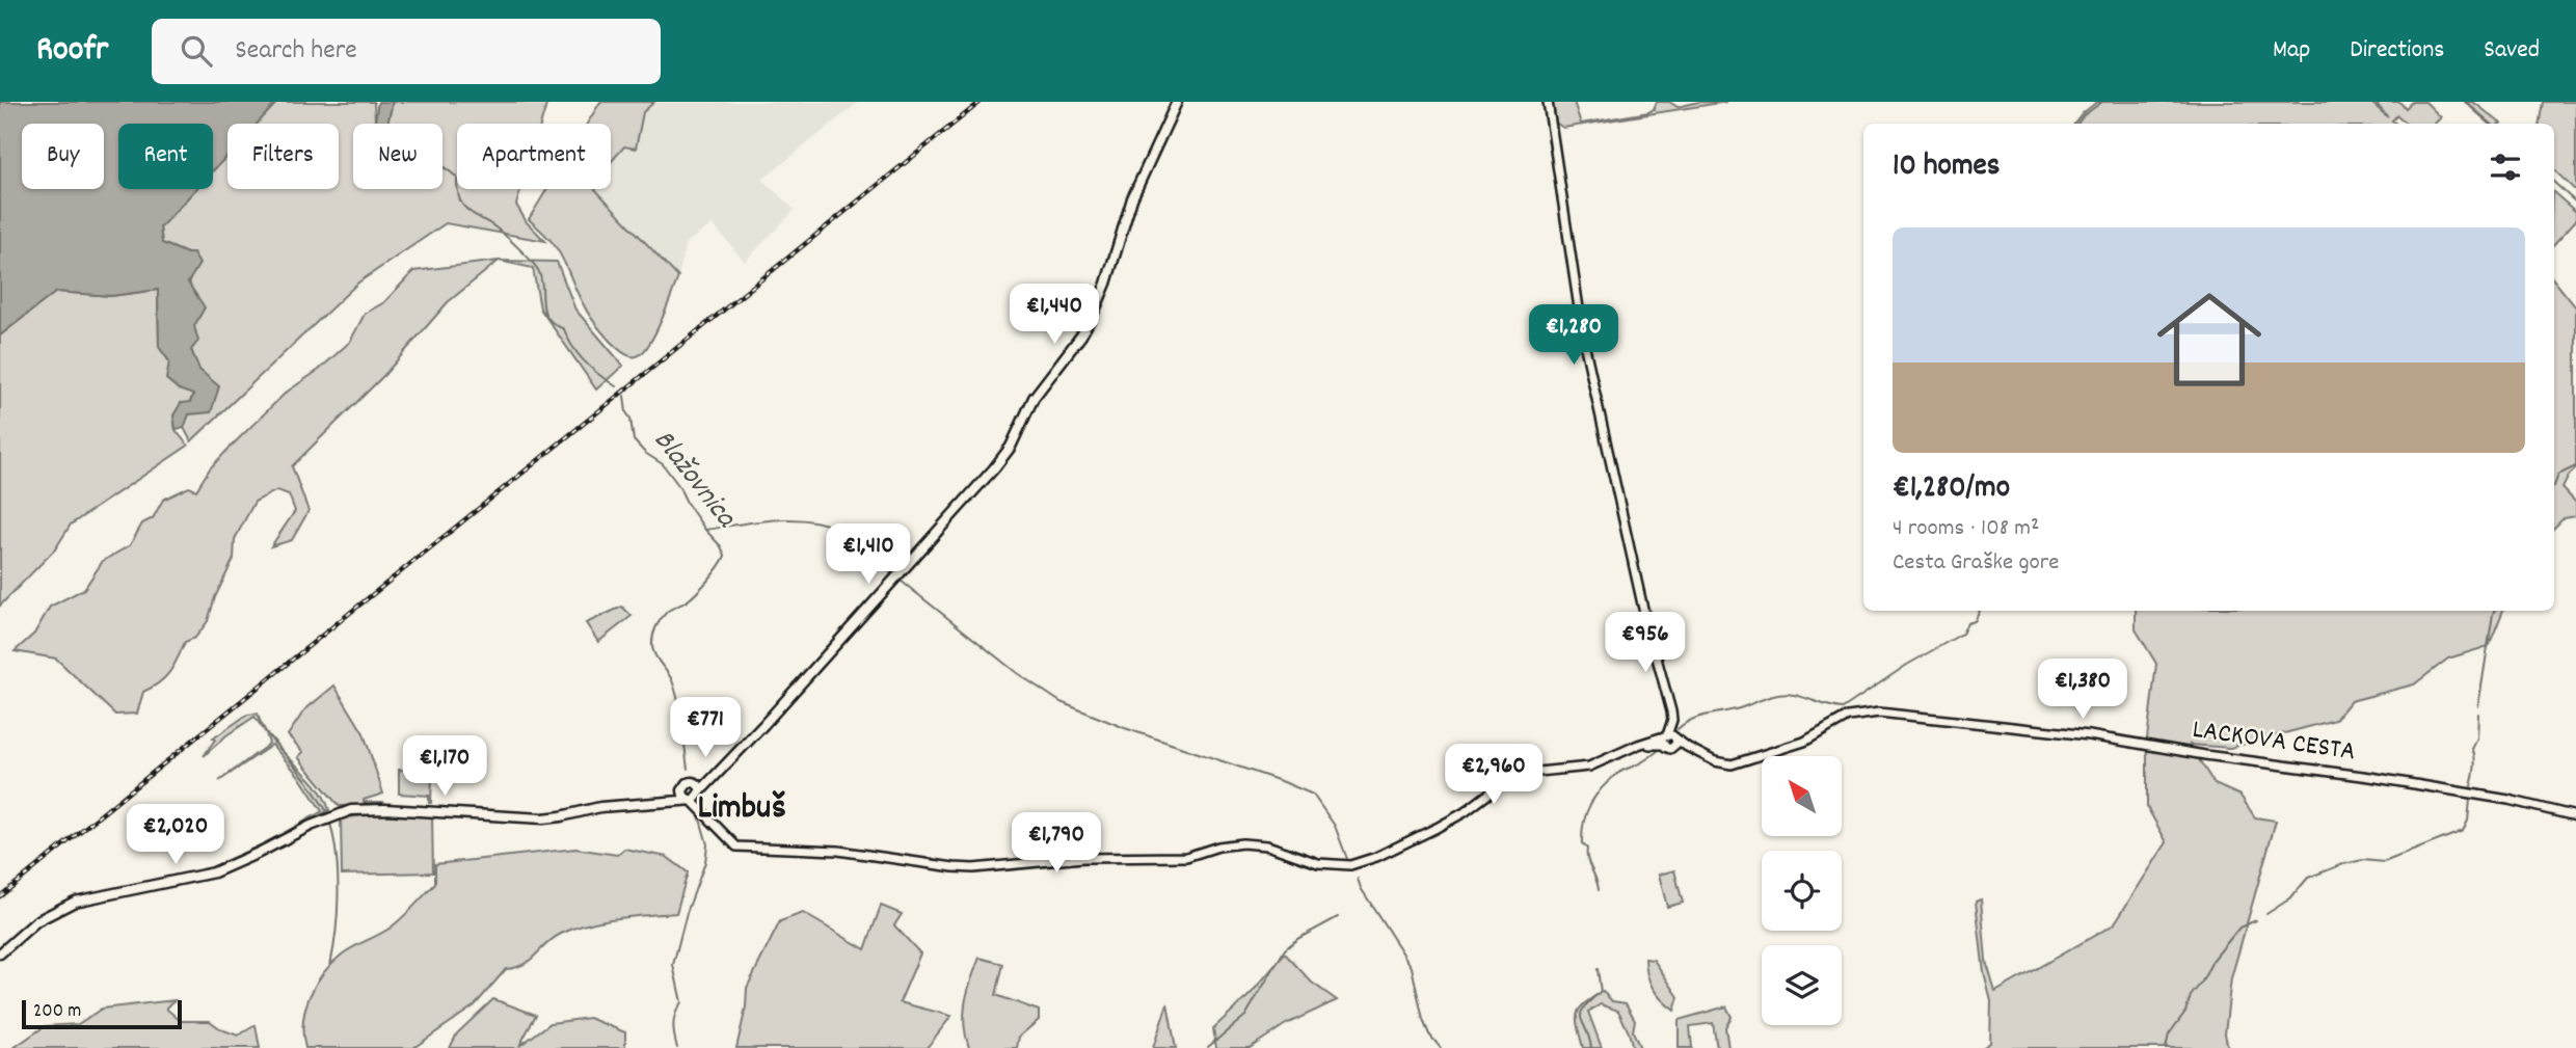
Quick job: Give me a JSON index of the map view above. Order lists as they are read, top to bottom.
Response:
{
  "streets": {
    "street": ["LACKOVA CESTA"]
  },
  "districts": ["Limbuš"],
  "water": ["Blažovnica"],
  "scale_bar": "200 m",
  "north": "top left",
  "page": {
    "header": "Roofr",
    "search": "Search here",
    "nav": ["Map", "Directions", "Saved"],
    "chip": [
      "Buy",
      "Rent",
      "Filters",
      "New",
      "Apartment"
    ],
    "heading": "10 homes",
    "list": [
      {
        "name": "€1,280/mo",
        "note": "4 rooms · 108 m² · Cesta Graške gore"
      }
    ],
    "price": [
      "€1,440",
      "€1,280",
      "€1,410",
      "€956",
      "€1,380",
      "€771",
      "€1,170",
      "€2,960",
      "€2,020",
      "€1,790"
    ],
    "scale": "200 m"
  }
}
